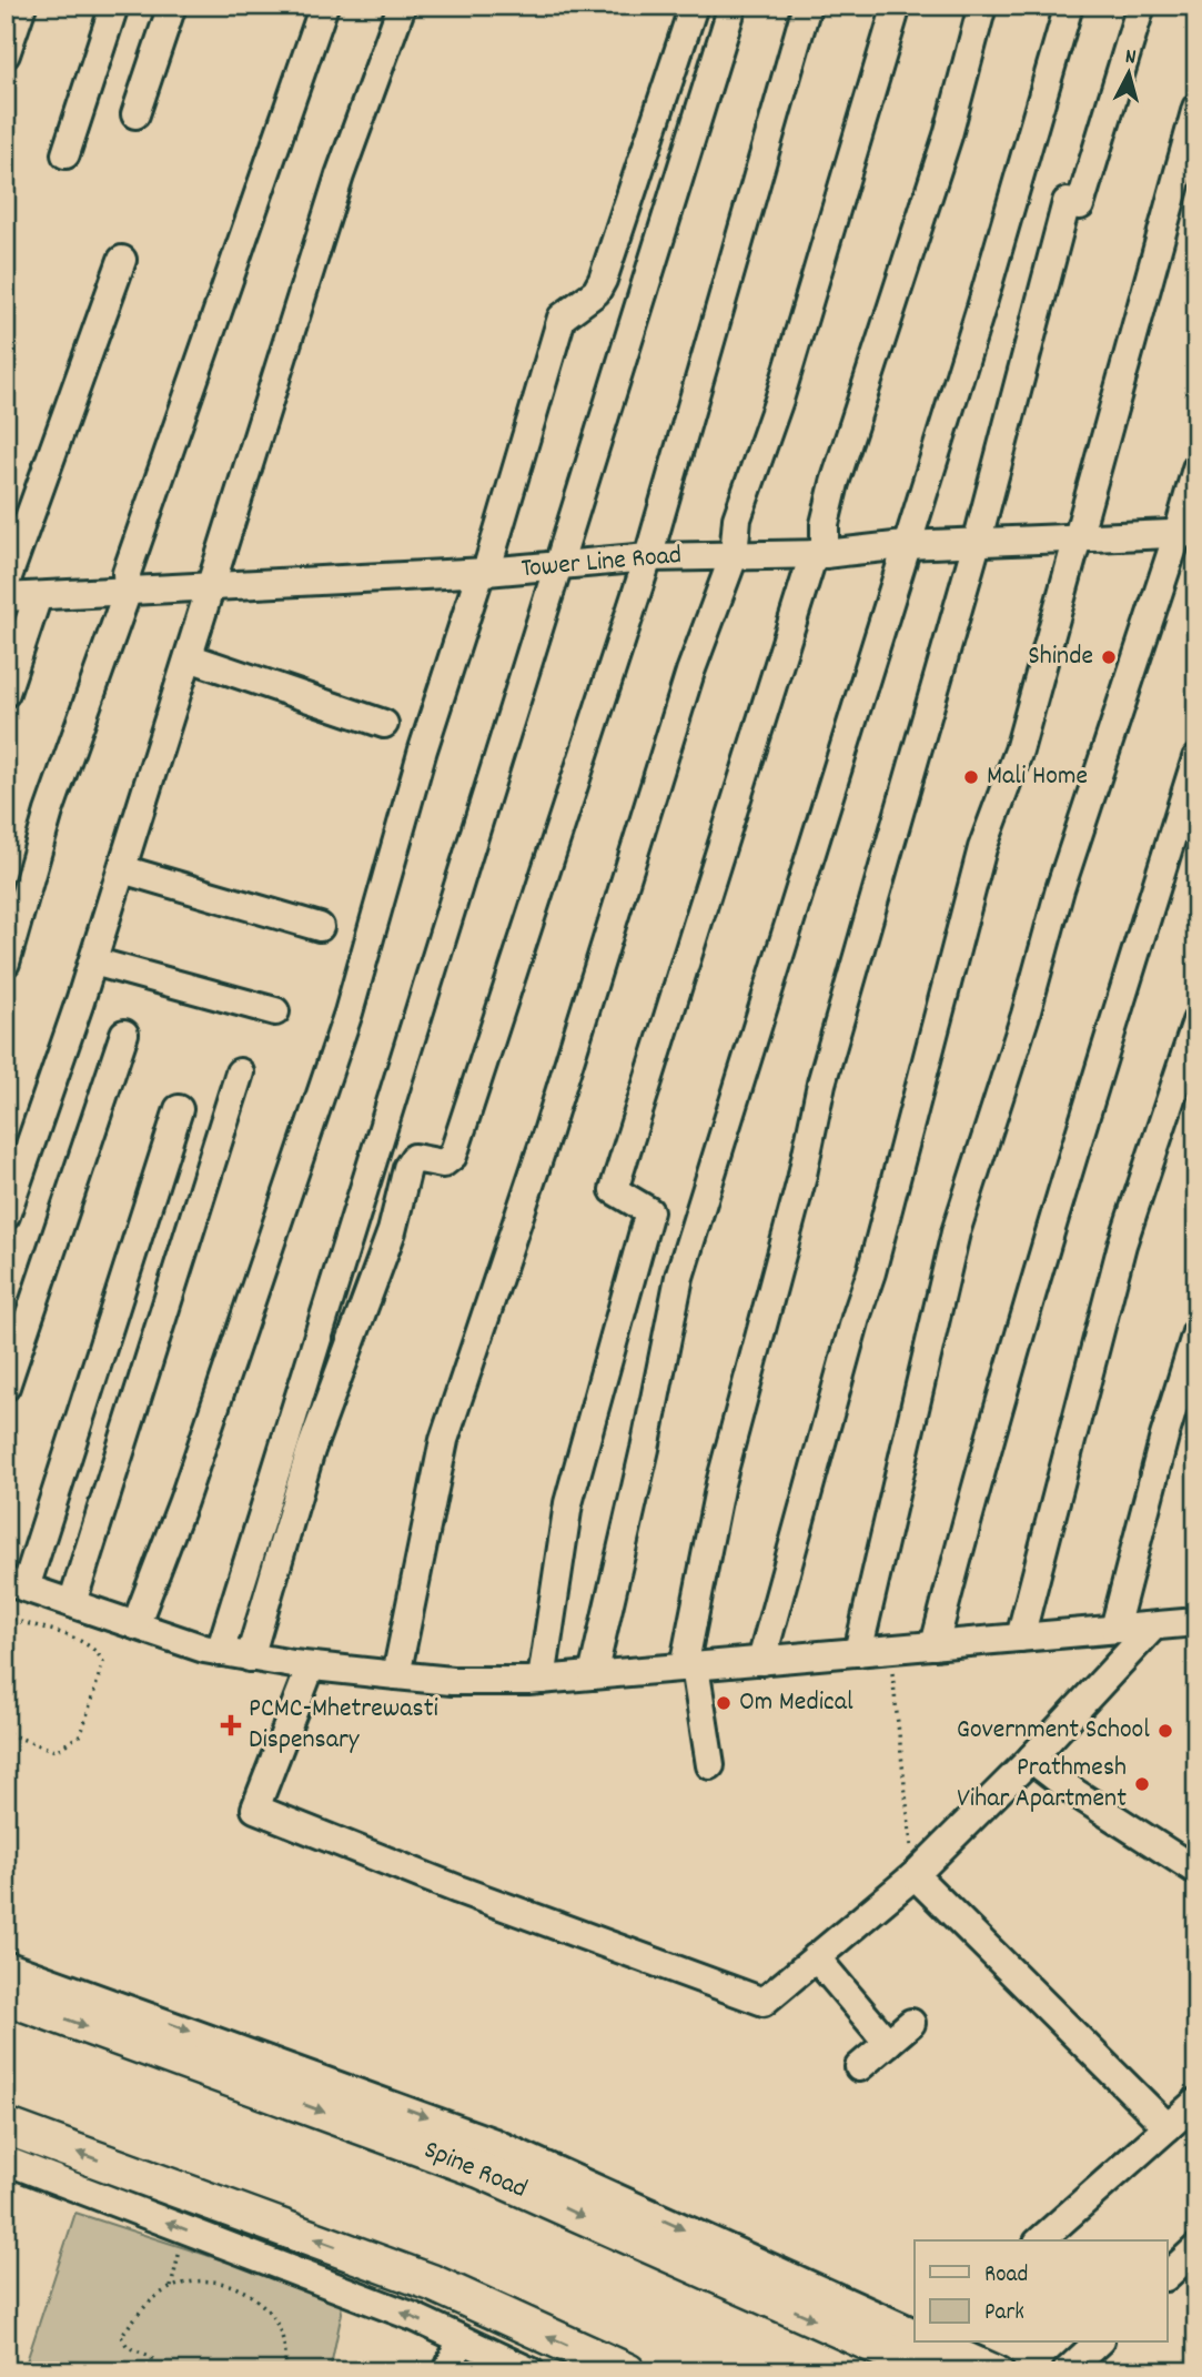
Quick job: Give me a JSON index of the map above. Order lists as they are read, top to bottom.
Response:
{
  "streets": {
    "main road": ["Spine Road"],
    "street": ["Tower Line Road"]
  },
  "one_way": ["Spine Road"],
  "places": {
    "other": [
      "Shinde",
      "Mali Home",
      "Om Medical",
      "Government School",
      "Prathmesh Vihar Apartment"
    ],
    "health": ["PCMC-Mhetrewasti Dispensary"]
  },
  "legend": ["Road", "Park"],
  "north": "top"
}
